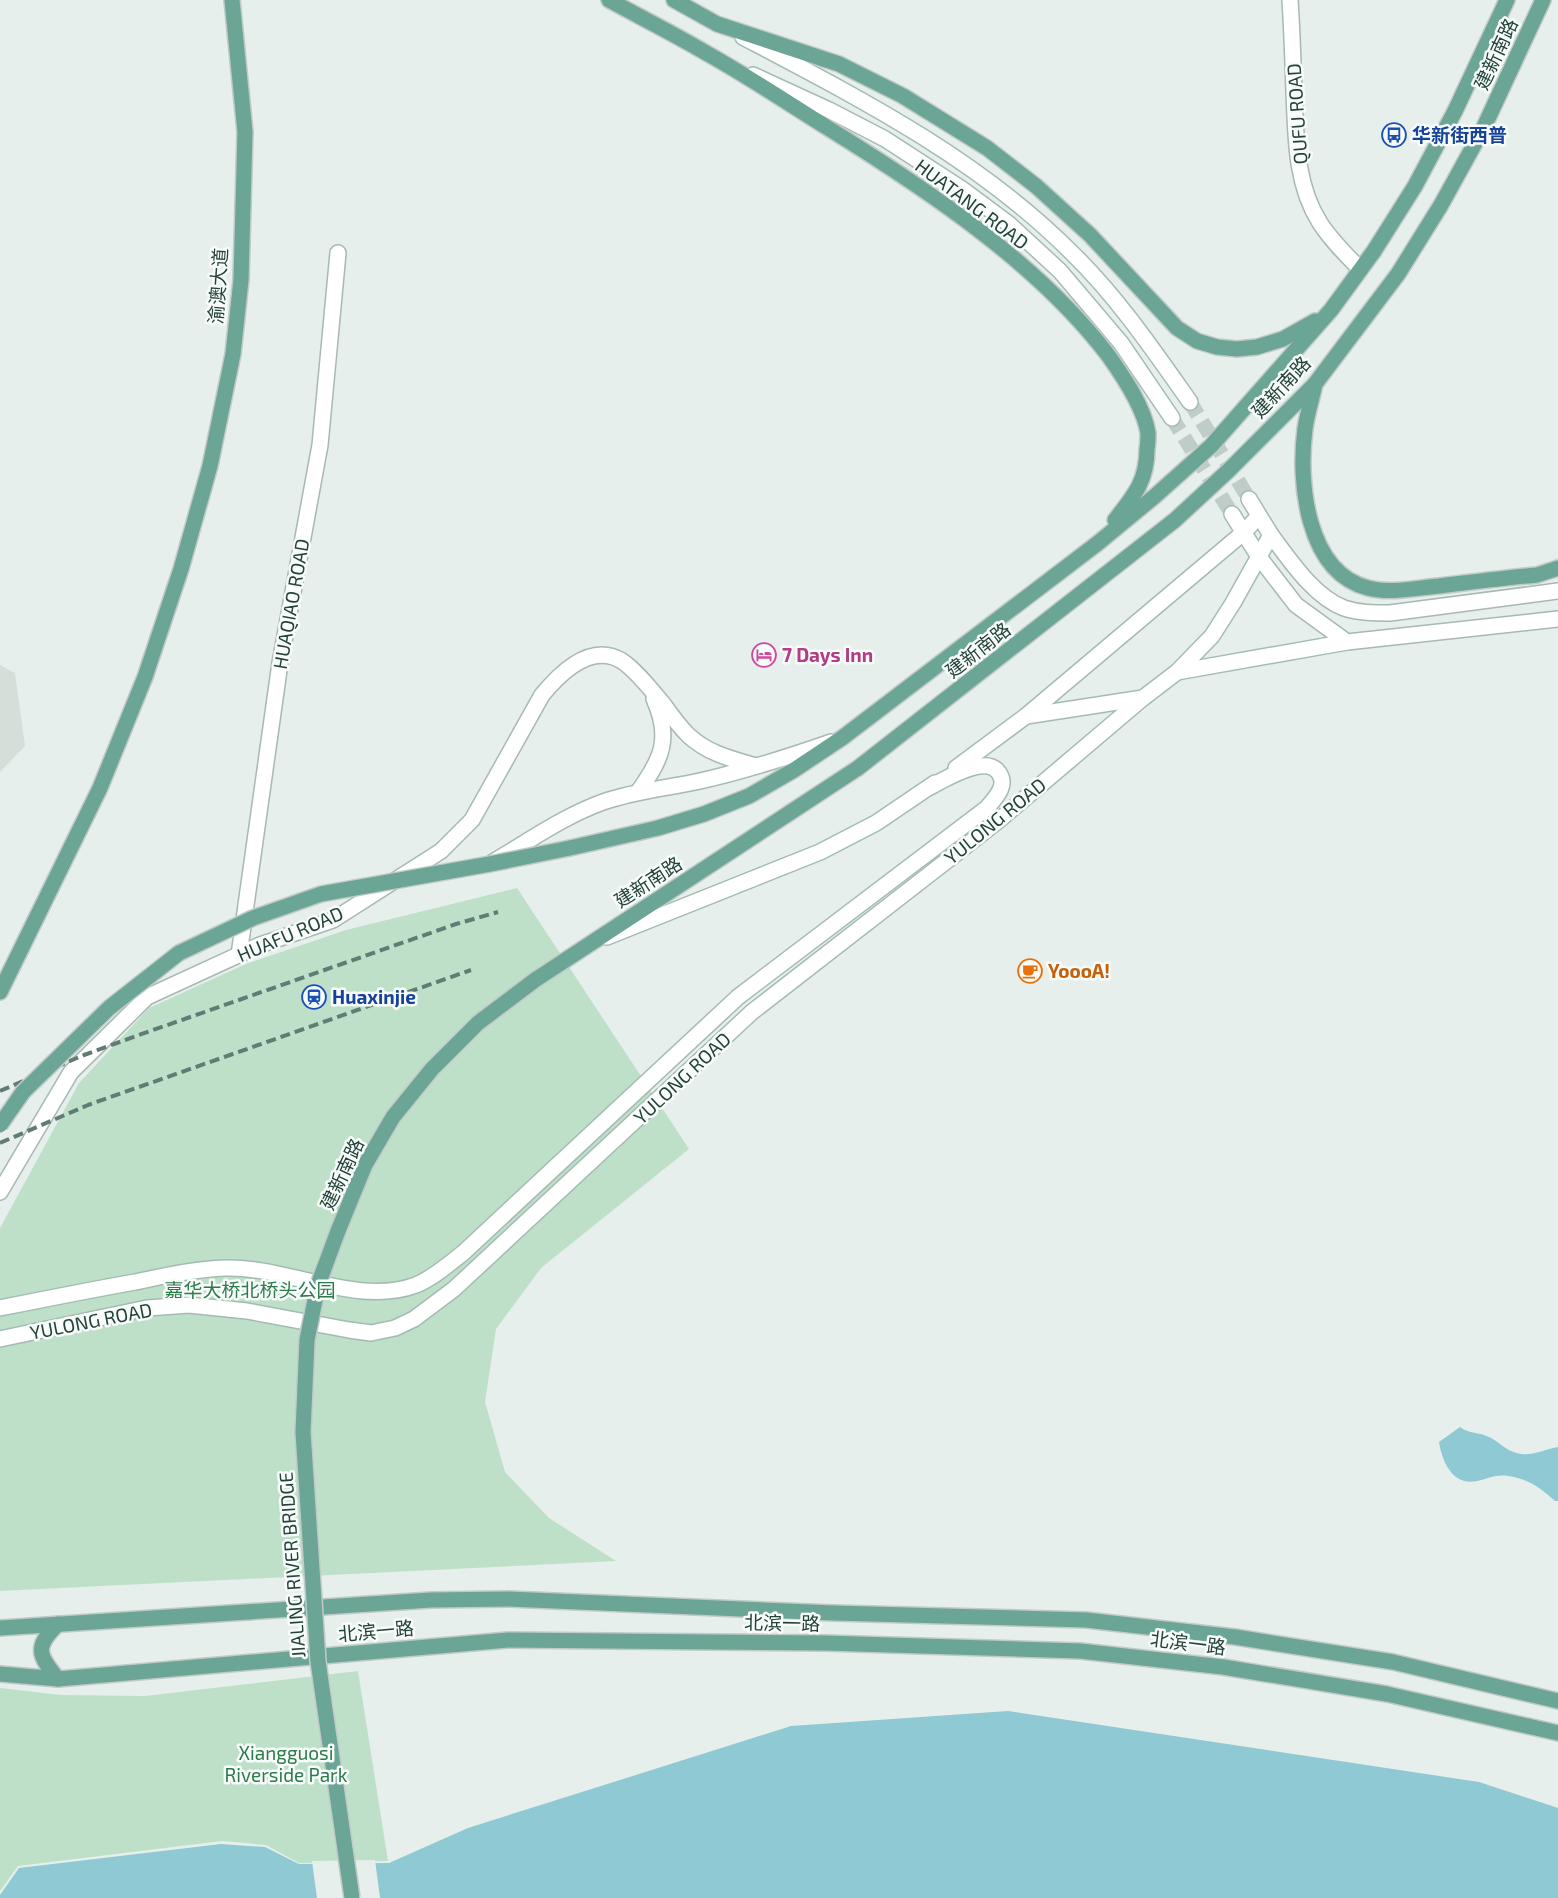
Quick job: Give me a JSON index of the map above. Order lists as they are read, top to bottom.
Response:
{
  "streets": {
    "main road": [
      "建新南路",
      "QUFU ROAD",
      "HUATANG ROAD",
      "渝澳大道",
      "HUAQIAO ROAD",
      "YULONG ROAD",
      "HUAFU ROAD",
      "JIALING RIVER BRIDGE",
      "北滨一路"
    ]
  },
  "crossings": [
    ["建新南路", "QUFU ROAD"],
    ["建新南路", "HUATANG ROAD"],
    ["建新南路", "HUAFU ROAD"],
    ["建新南路", "JIALING RIVER BRIDGE"],
    ["HUAQIAO ROAD", "HUAFU ROAD"]
  ],
  "parks": ["嘉华大桥北桥头公园", "Xiangguosi Riverside Park"],
  "places": {
    "bus stop": ["华新街西普"],
    "hotel": ["7 Days Inn"],
    "cafe": ["YoooA!"],
    "station": ["Huaxinjie"]
  }
}
